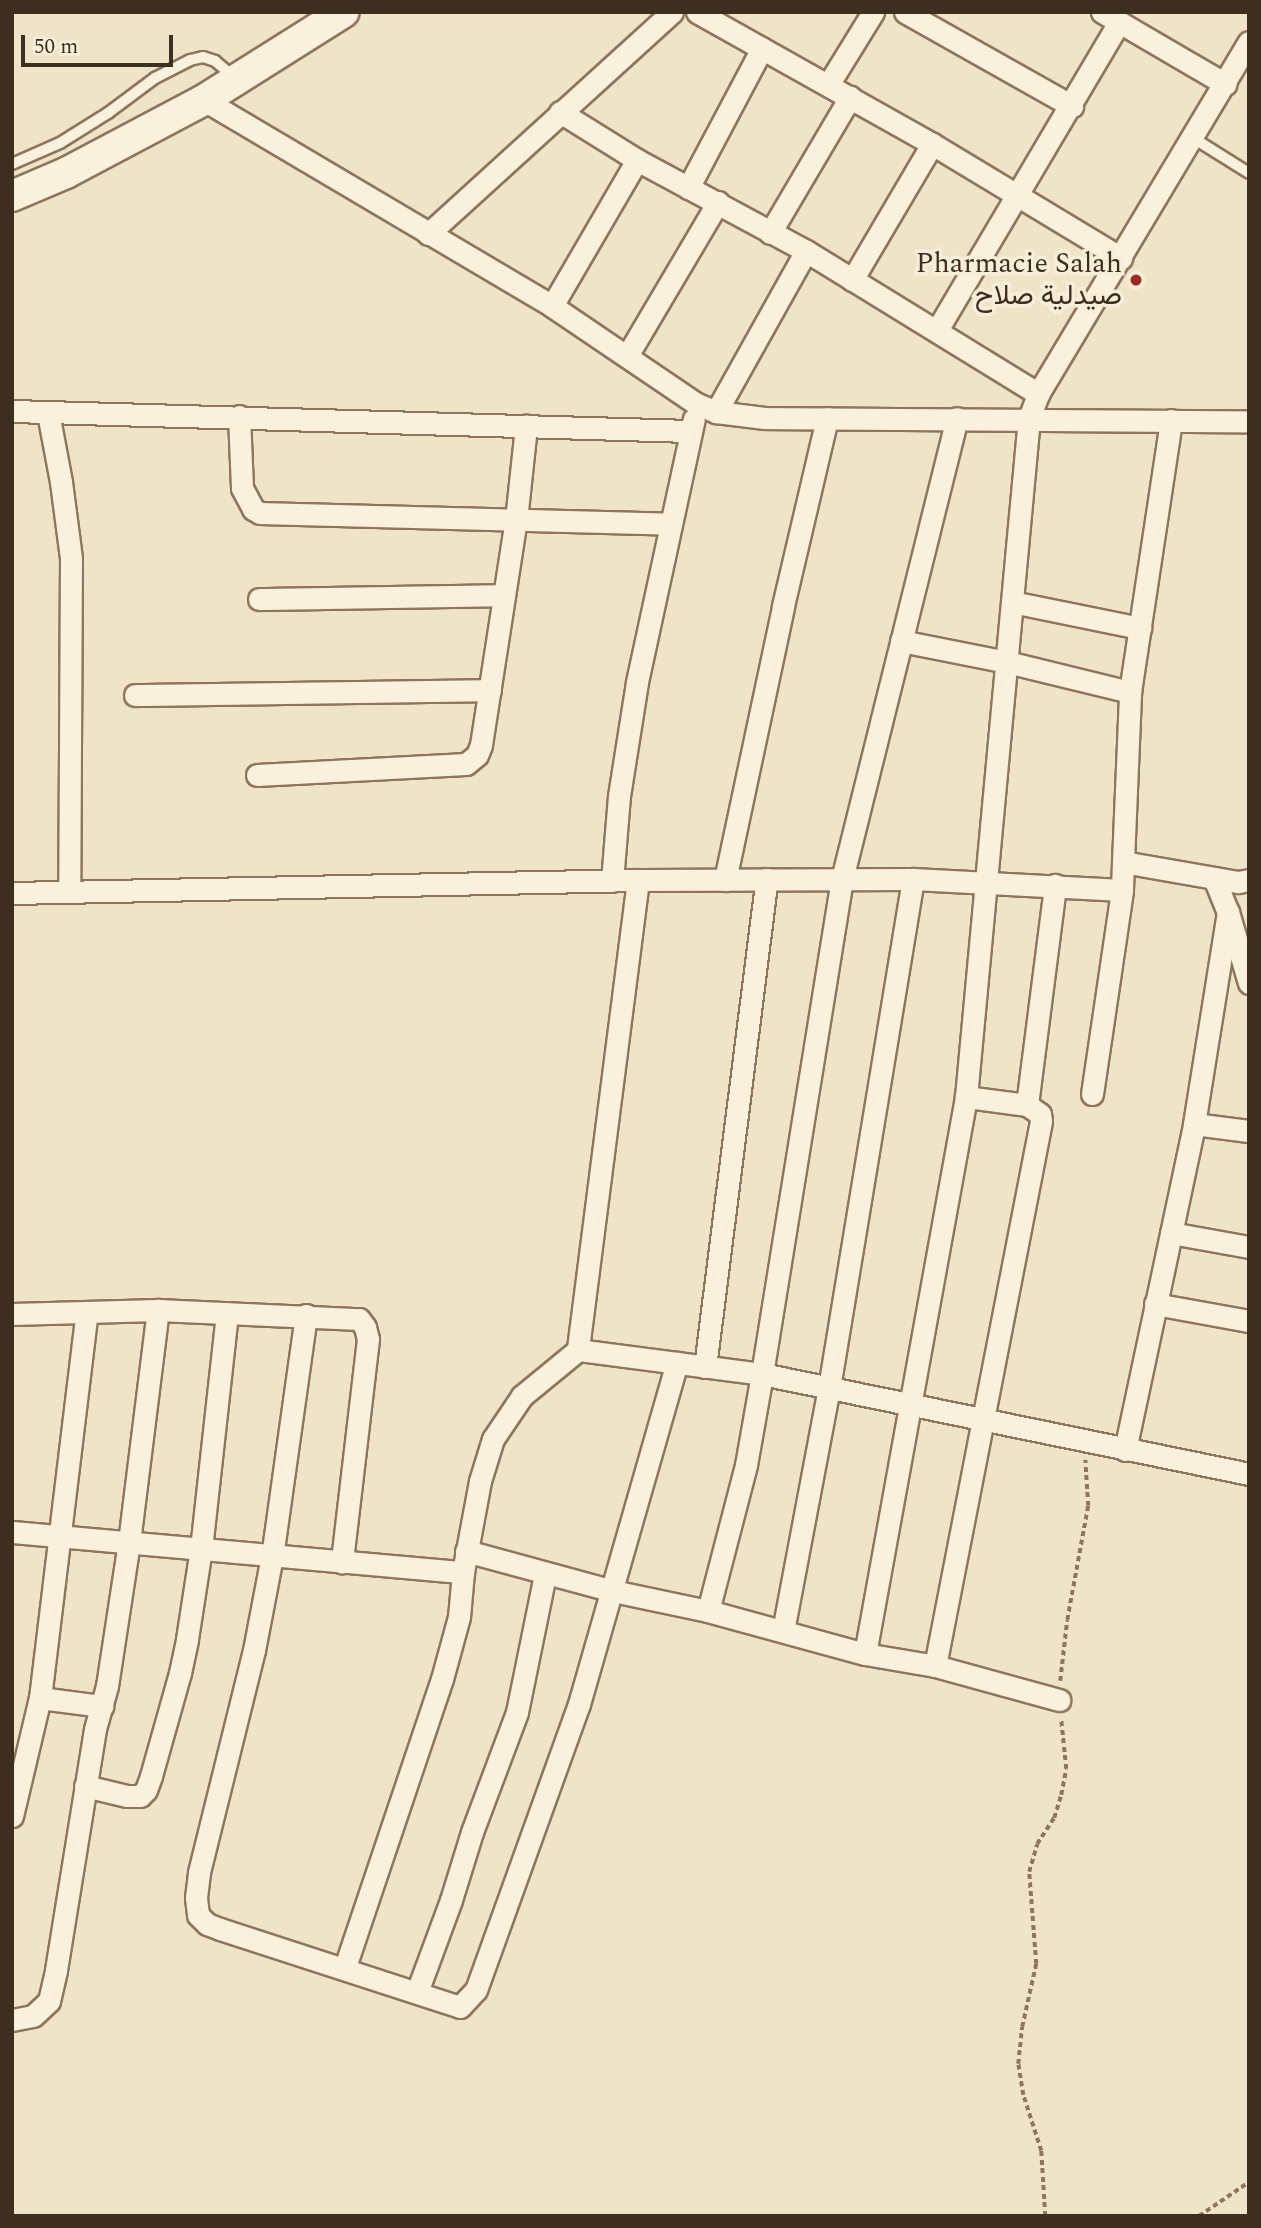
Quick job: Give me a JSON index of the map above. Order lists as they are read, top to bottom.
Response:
{
  "places": ["Pharmacie Salah صيدلية صلاح"],
  "scale_bar": "50 m"
}
